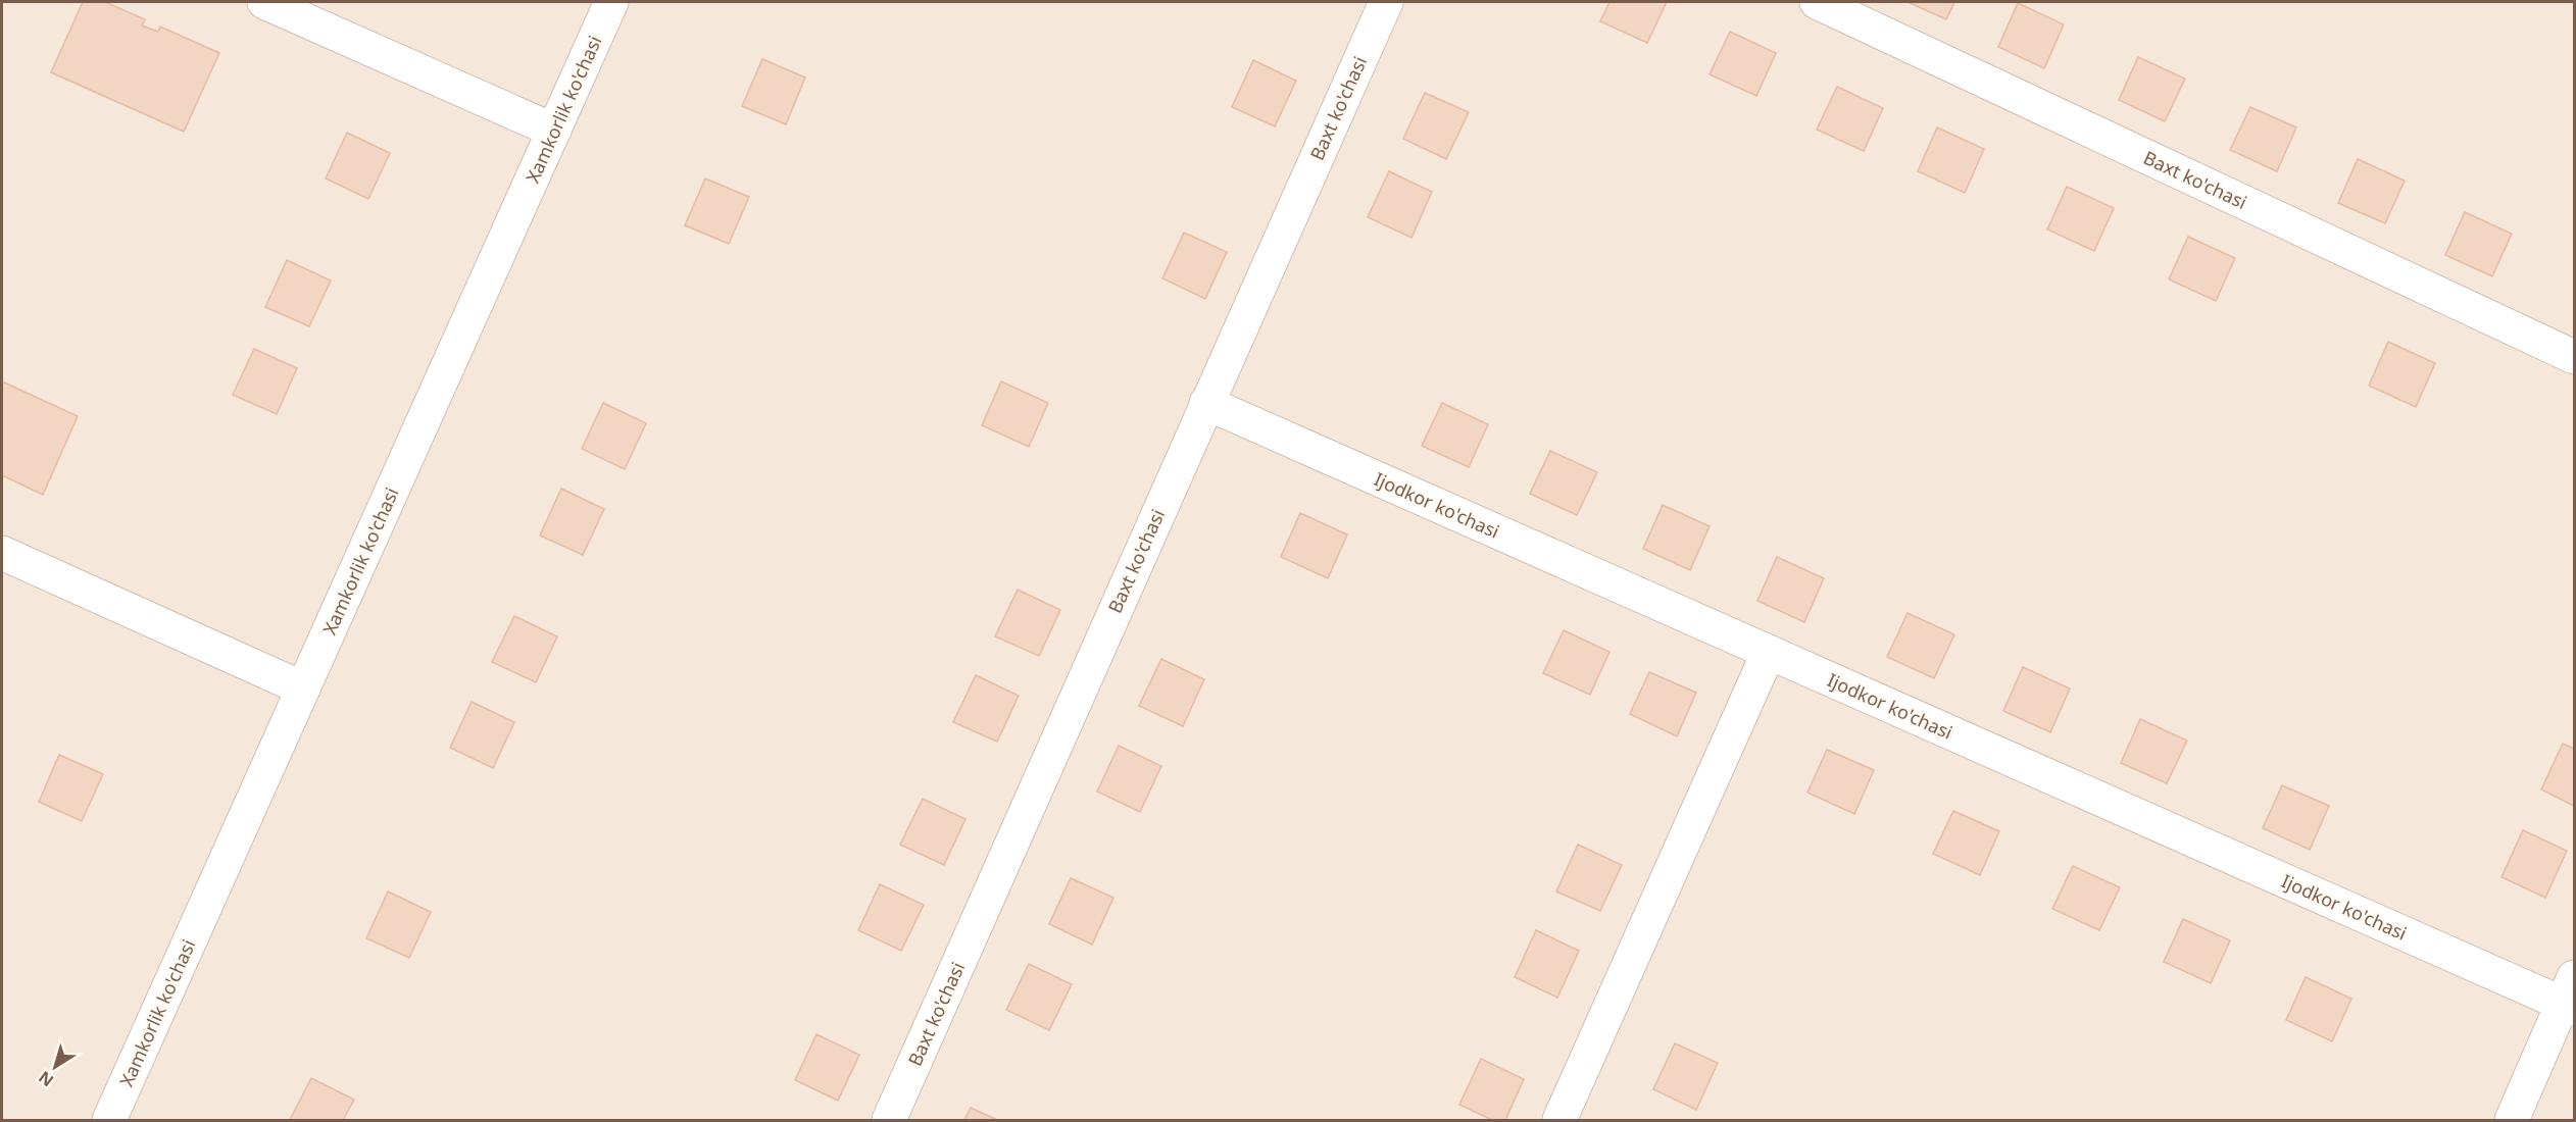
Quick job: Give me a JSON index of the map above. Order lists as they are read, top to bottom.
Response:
{
  "streets": {
    "street": ["Baxt ko'chasi", "Xamkorlik ko'chasi", "Ijodkor ko'chasi"]
  },
  "crossings": [
    ["Baxt ko'chasi", "Ijodkor ko'chasi"]
  ],
  "north": "bottom left"
}
